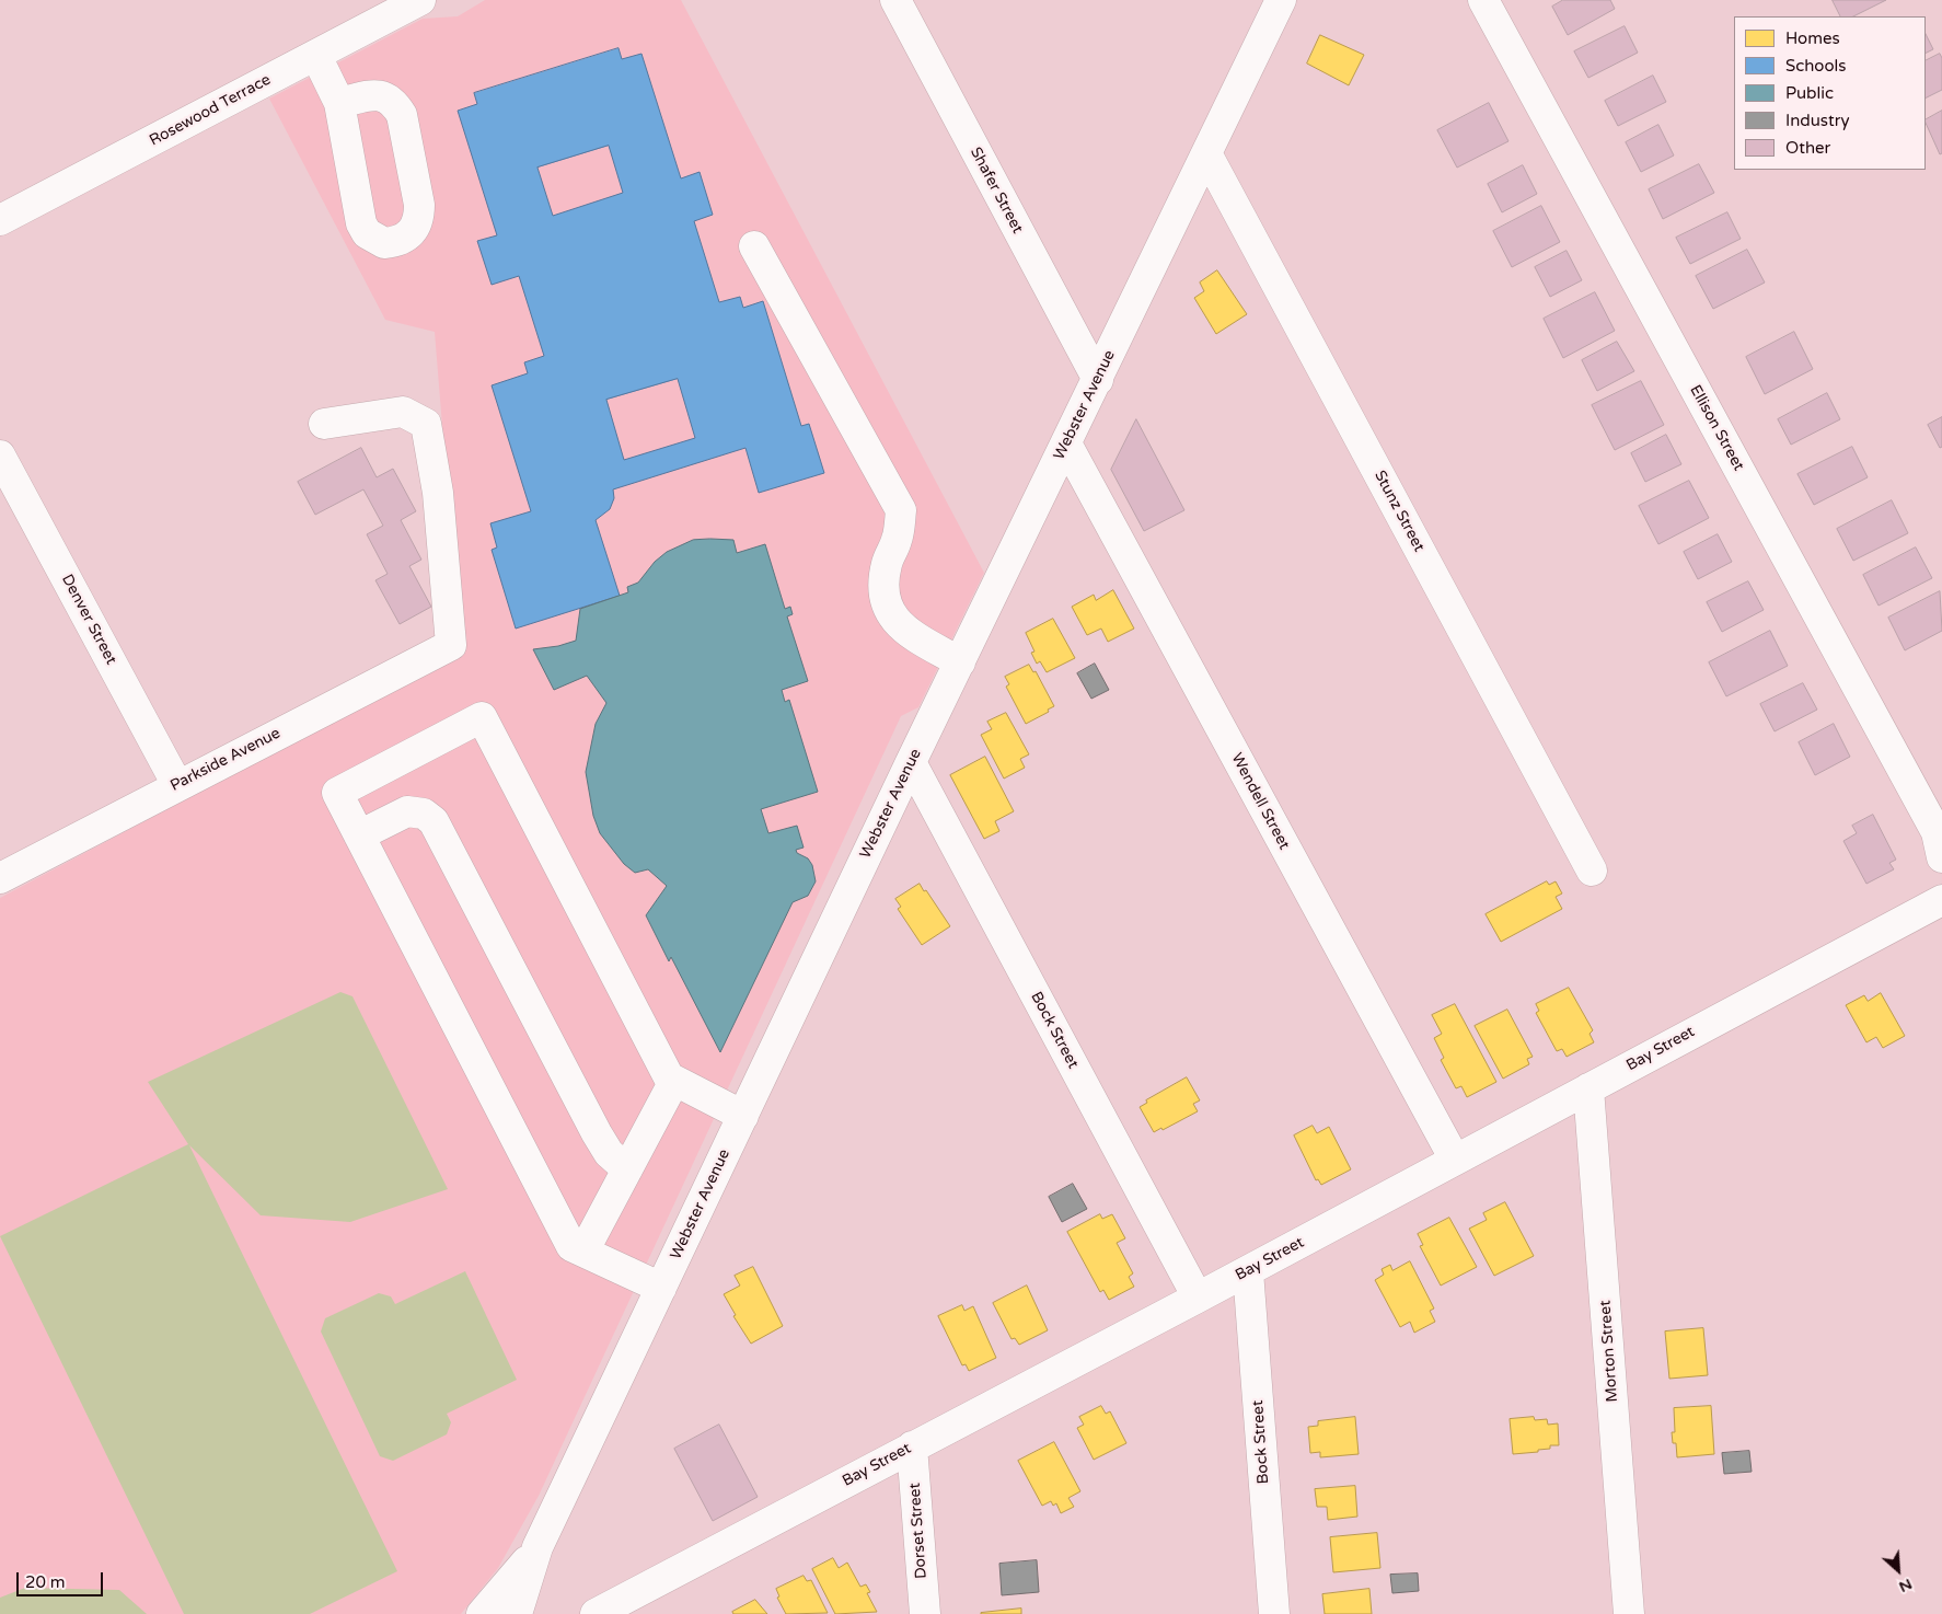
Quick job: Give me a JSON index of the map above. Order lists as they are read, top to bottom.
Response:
{
  "streets": {
    "street": [
      "Rosewood Terrace",
      "Shafer Street",
      "Webster Avenue",
      "Ellison Street",
      "Stunz Street",
      "Denver Street",
      "Parkside Avenue",
      "Wendell Street",
      "Bock Street",
      "Bay Street",
      "Morton Street",
      "Dorset Street"
    ]
  },
  "crossings": [
    ["Shafer Street", "Webster Avenue"],
    ["Webster Avenue", "Stunz Street"],
    ["Webster Avenue", "Wendell Street"],
    ["Webster Avenue", "Bock Street"],
    ["Denver Street", "Parkside Avenue"],
    ["Wendell Street", "Bay Street"],
    ["Bock Street", "Bay Street"],
    ["Bay Street", "Morton Street"],
    ["Bay Street", "Dorset Street"]
  ],
  "legend": [
    "Homes",
    "Schools",
    "Public",
    "Industry",
    "Other"
  ],
  "scale_bar": "20 m",
  "north": "bottom right"
}
